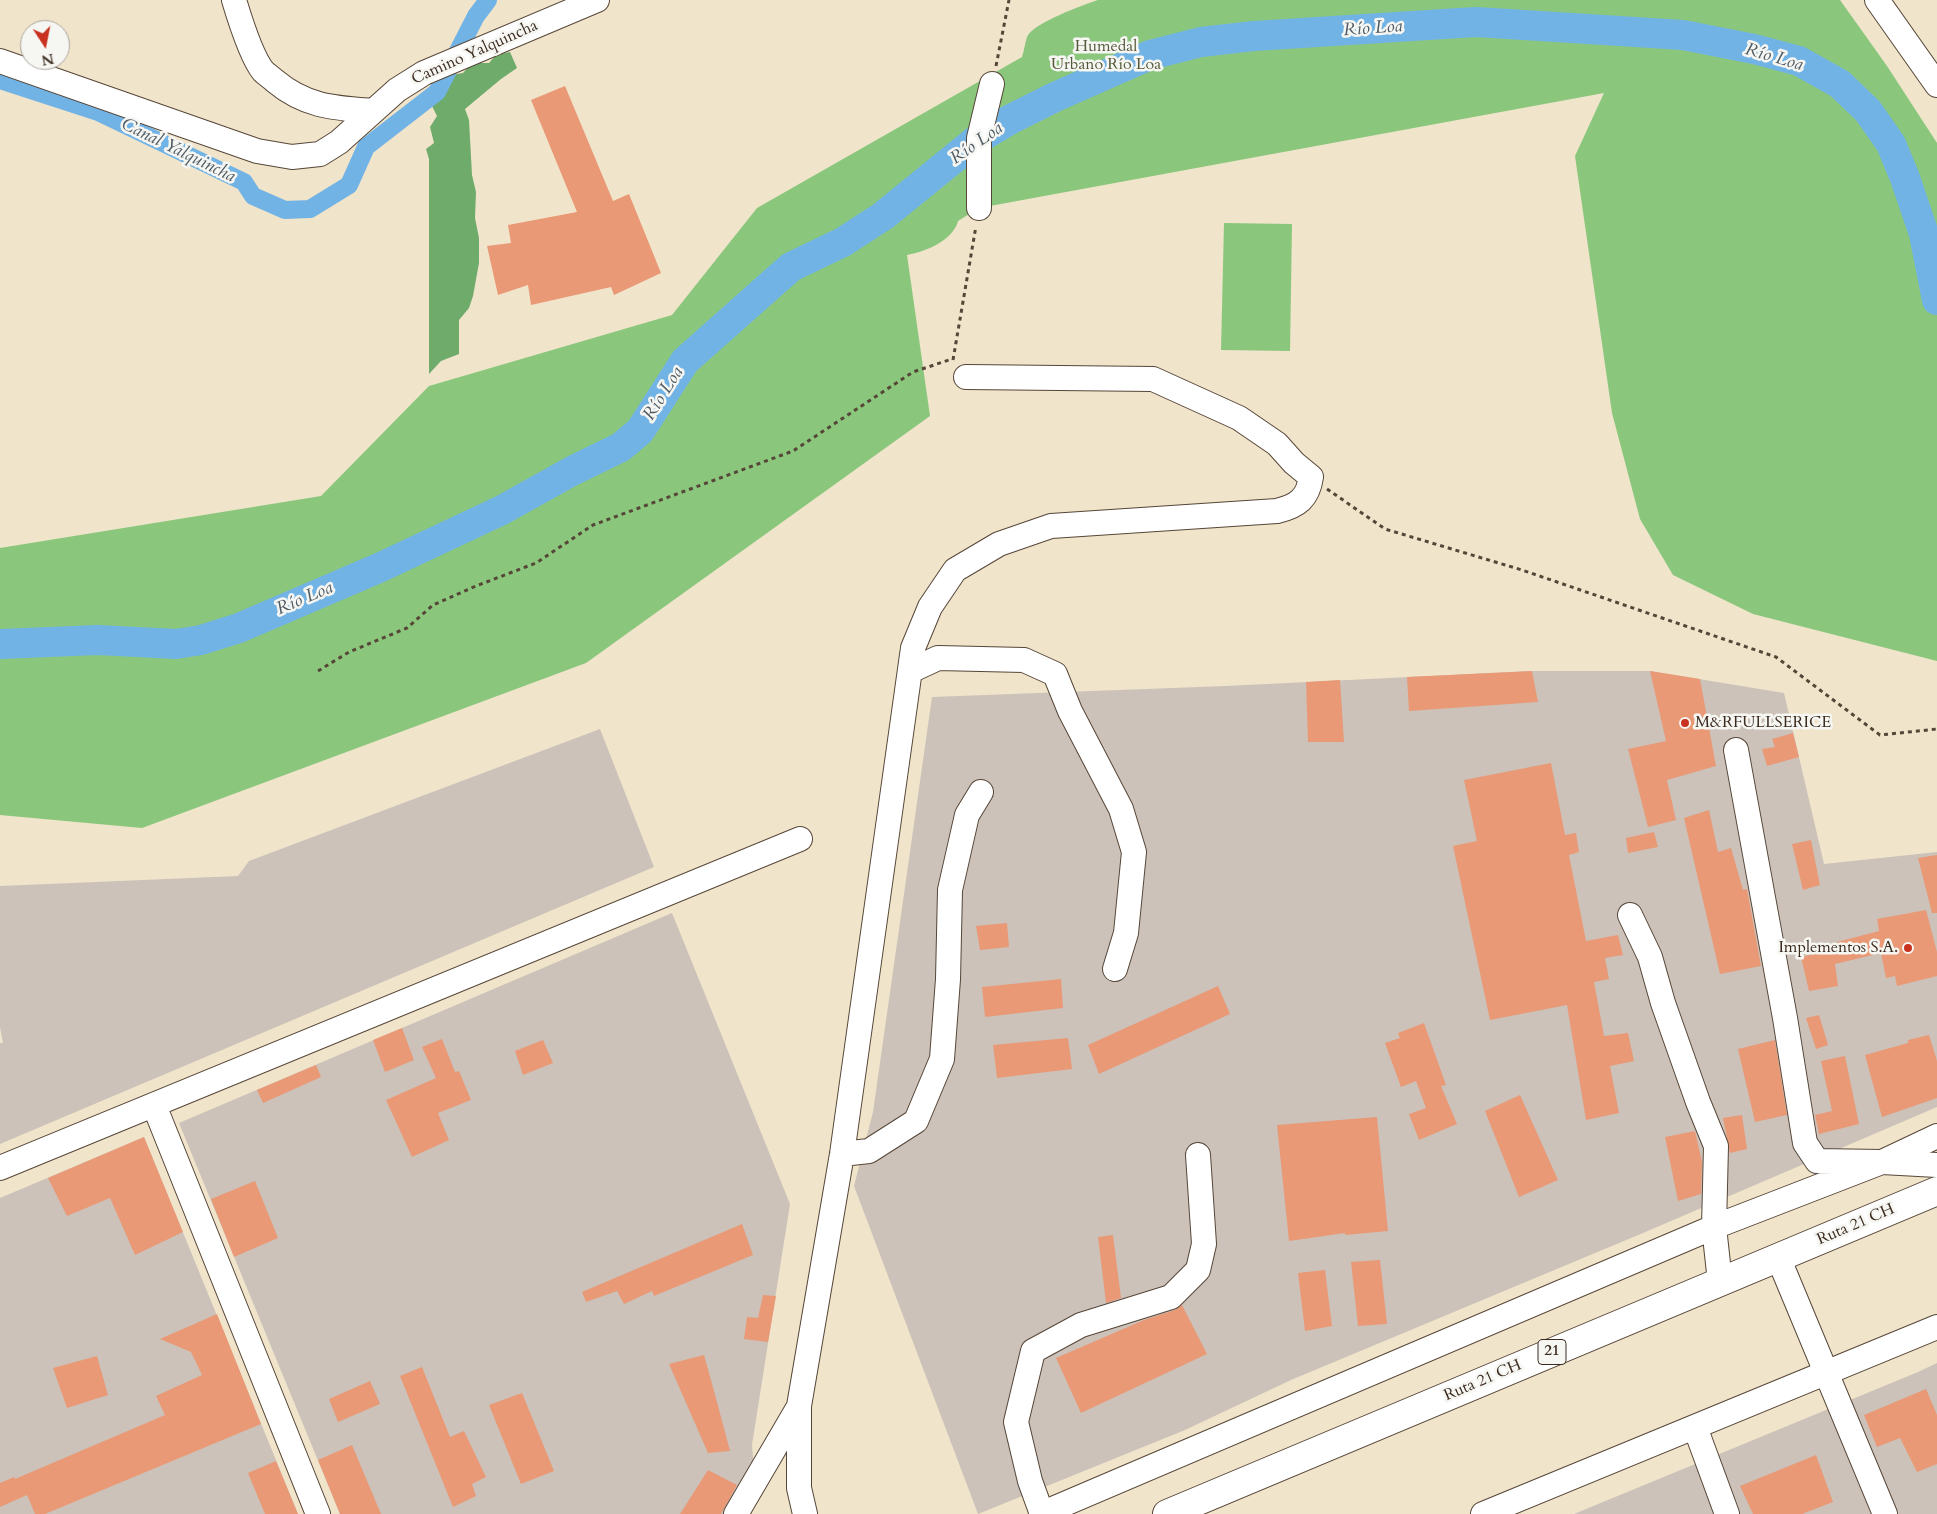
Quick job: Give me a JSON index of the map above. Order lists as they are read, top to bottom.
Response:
{
  "streets": {
    "highway": ["Ruta 21 CH", "21"],
    "street": ["Camino Yalquincha"]
  },
  "water": ["Río Loa", "Canal Yalquincha"],
  "parks": ["Humedal Urbano Río Loa"],
  "places": ["M&RFULLSERICE", "Implementos S.A."],
  "north": "bottom"
}
